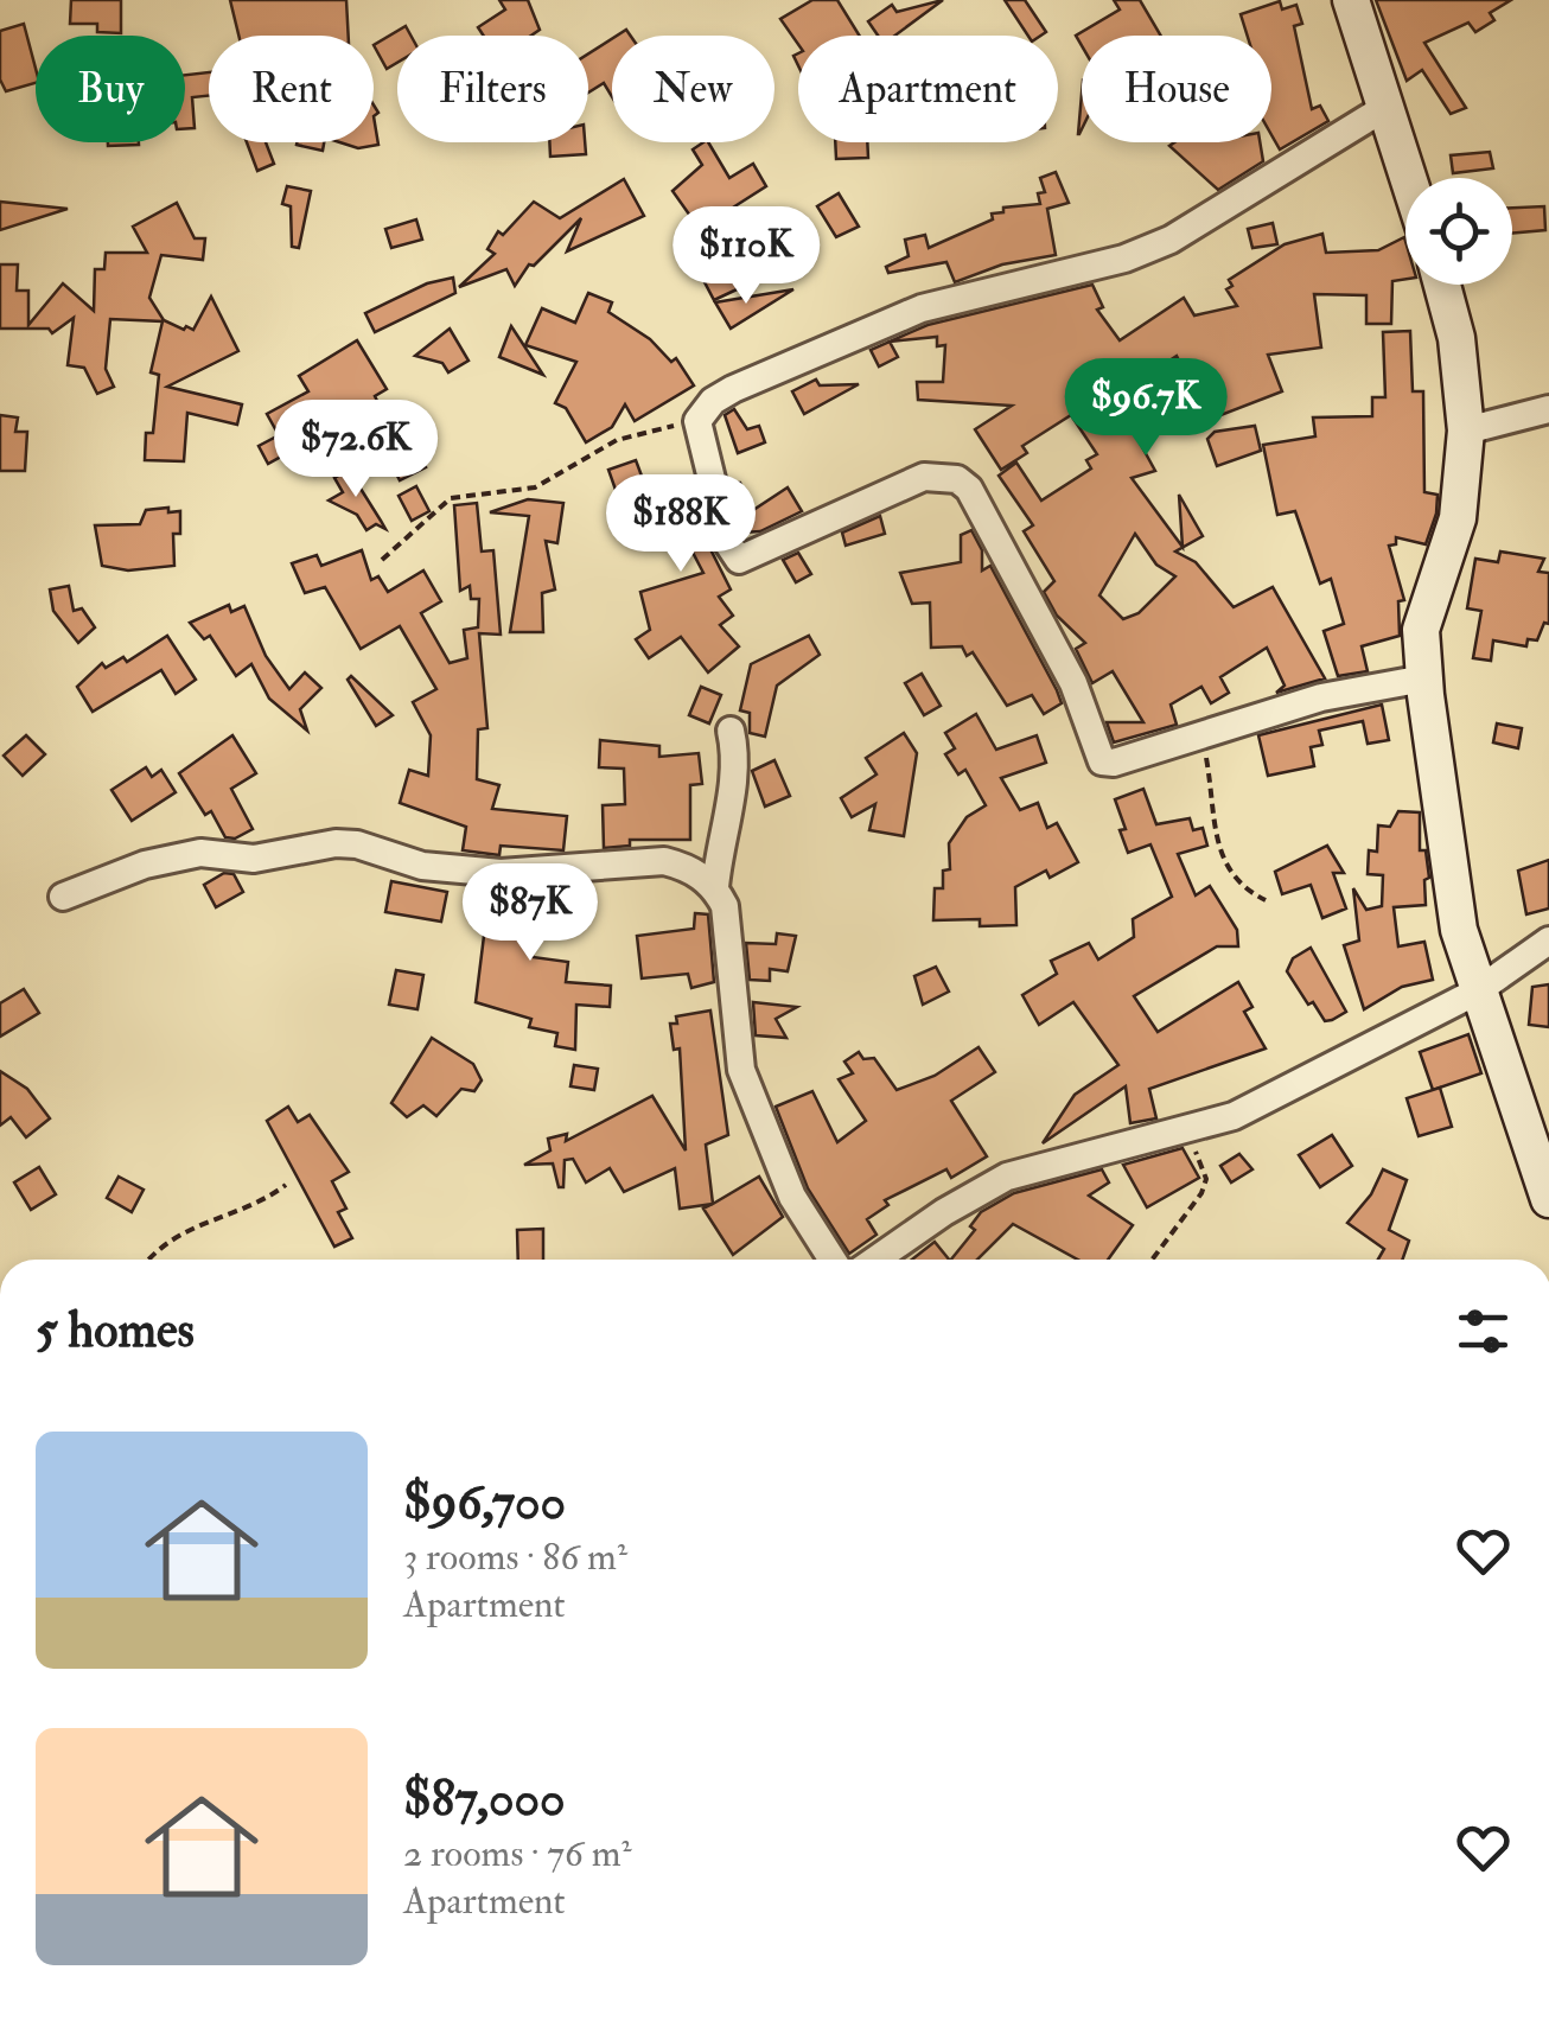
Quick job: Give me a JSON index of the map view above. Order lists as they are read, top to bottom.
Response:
{
  "page": {
    "chip": [
      "Buy",
      "Rent",
      "Filters",
      "New",
      "Apartment",
      "House"
    ],
    "price": [
      "$110K",
      "$96.7K",
      "$72.6K",
      "$188K",
      "$87K"
    ],
    "heading": "5 homes",
    "list": [
      {
        "name": "$96,700",
        "note": "3 rooms · 86 m² · Apartment"
      },
      {
        "name": "$87,000",
        "note": "2 rooms · 76 m² · Apartment"
      }
    ]
  }
}
